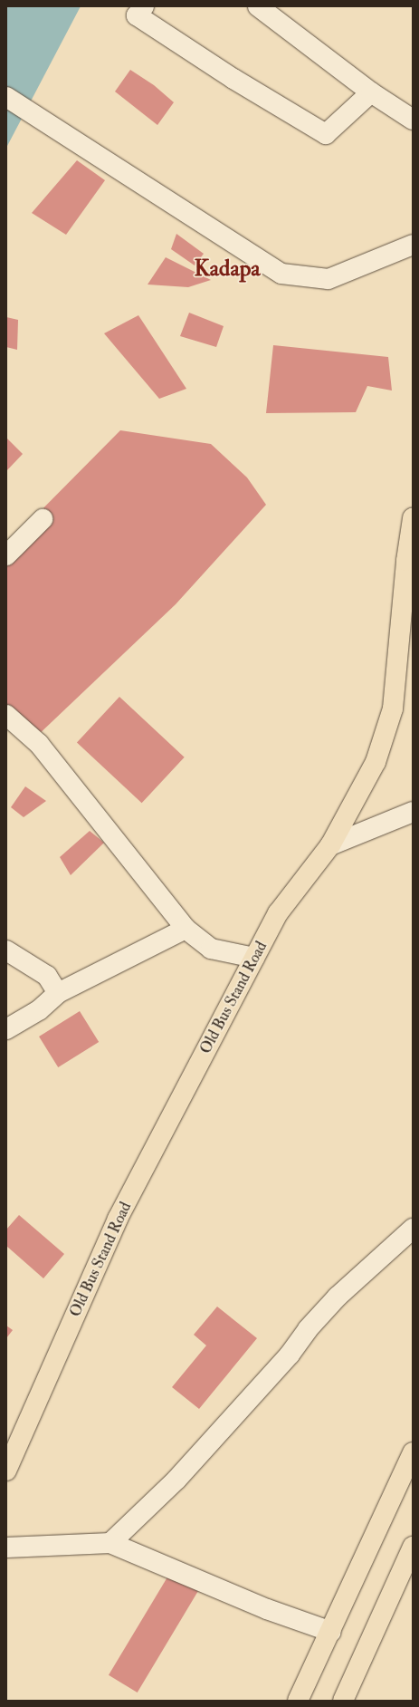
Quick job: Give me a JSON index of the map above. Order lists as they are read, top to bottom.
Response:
{
  "streets": {
    "main road": ["Old Bus Stand Road"]
  },
  "districts": ["Kadapa"]
}
